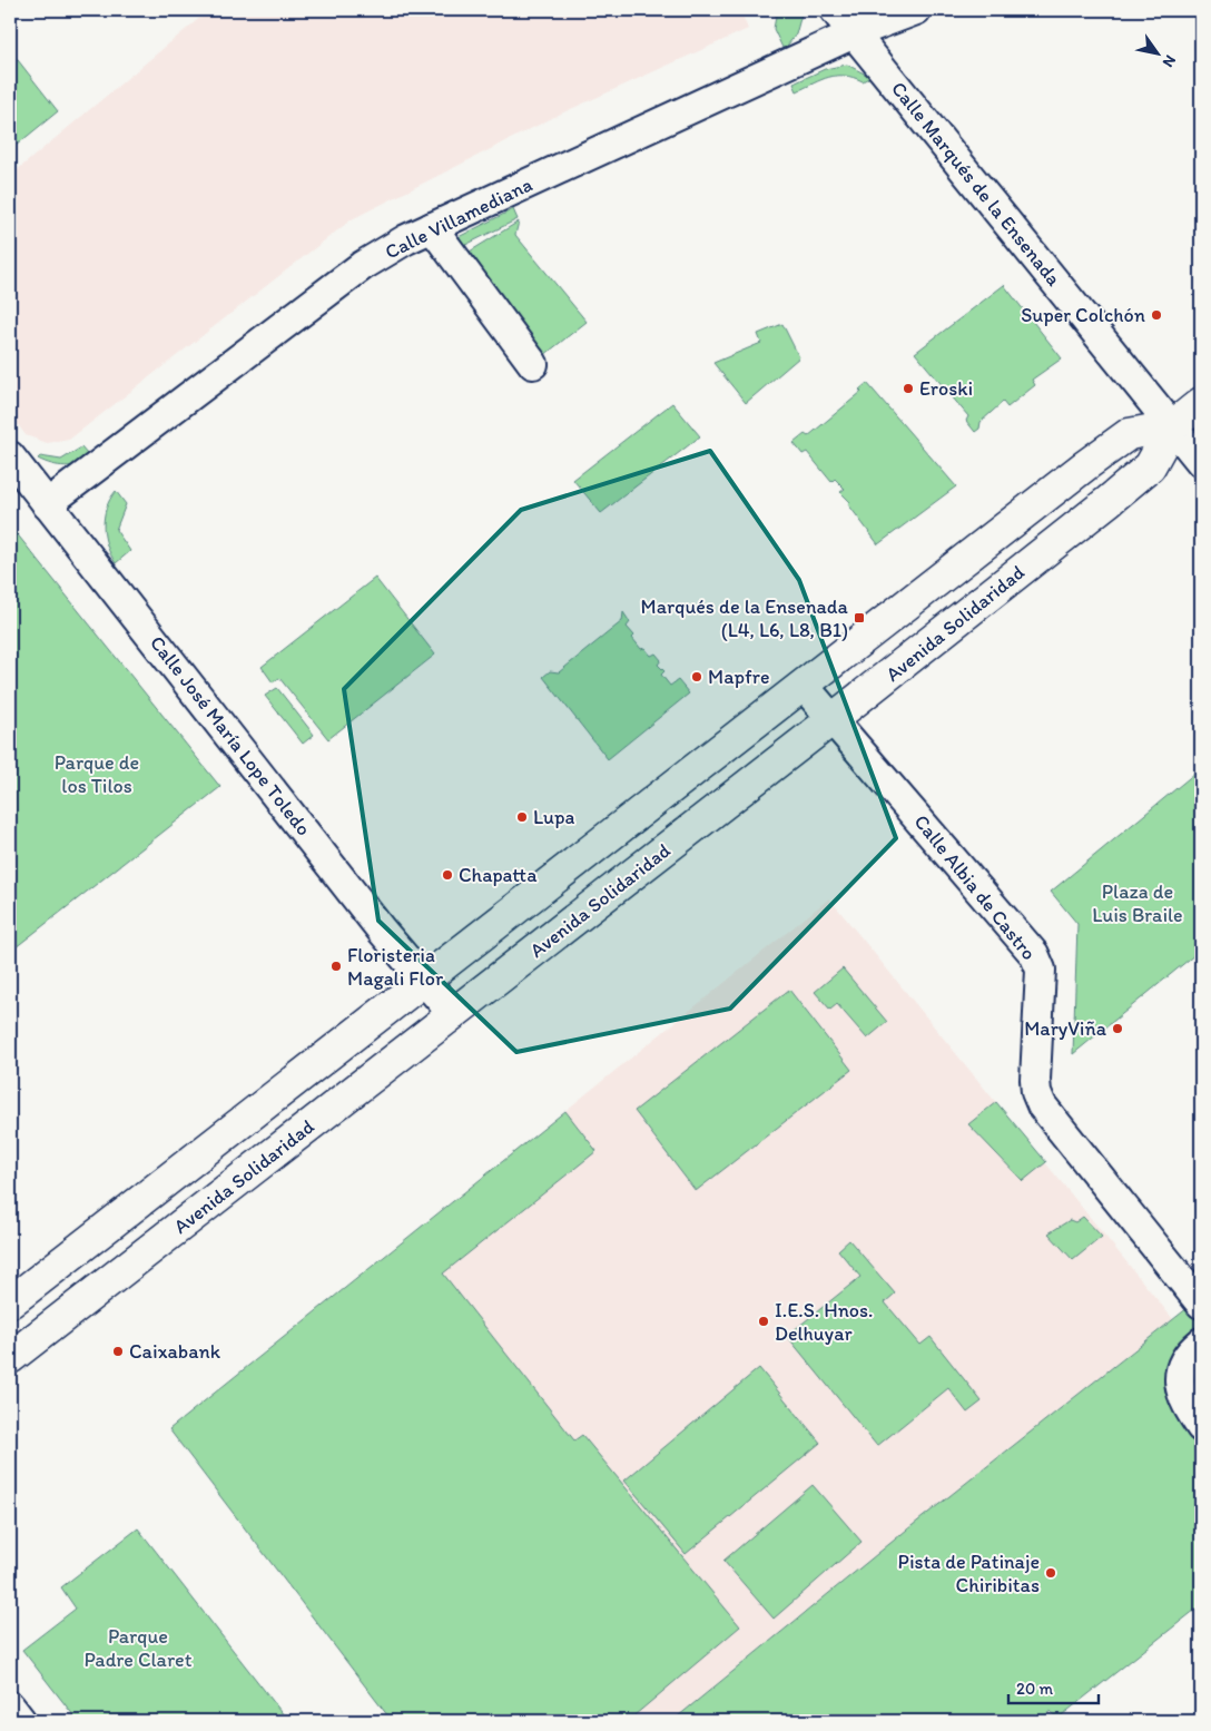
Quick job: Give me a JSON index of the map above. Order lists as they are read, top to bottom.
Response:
{
  "streets": {
    "main road": ["Avenida Solidaridad"],
    "street": [
      "Calle Marqués de la Ensenada",
      "Calle Villamediana",
      "Calle José María Lope Toledo",
      "Calle Albia de Castro"
    ]
  },
  "crossings": [
    ["Calle Marqués de la Ensenada", "Calle Villamediana"],
    ["Calle Marqués de la Ensenada", "Avenida Solidaridad"],
    ["Calle Villamediana", "Calle José María Lope Toledo"],
    ["Avenida Solidaridad", "Calle José María Lope Toledo"],
    ["Avenida Solidaridad", "Calle Albia de Castro"]
  ],
  "parks": ["Parque de los Tilos", "Plaza de Luis Braile", "Parque Padre Claret"],
  "places": {
    "other": [
      "Super Colchón",
      "Eroski",
      "Mapfre",
      "Lupa",
      "Chapatta",
      "Floristeria Magali Flor",
      "MaryViña",
      "I.E.S. Hnos. Delhuyar",
      "Caixabank",
      "Pista de Patinaje Chiribitas"
    ],
    "transit": ["Marqués de la Ensenada (L4, L6, L8, B1)"]
  },
  "scale_bar": "20 m",
  "north": "bottom right"
}
